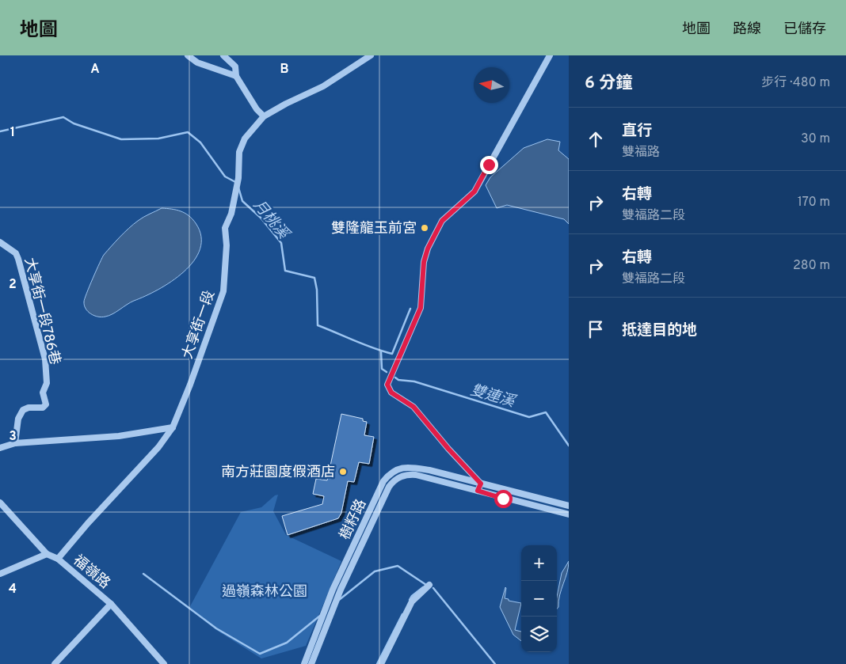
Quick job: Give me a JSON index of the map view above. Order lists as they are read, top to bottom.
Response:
{
  "streets": {
    "street": [
      "大享街一段786巷",
      "大享街一段",
      "樹籽路",
      "福嶺路"
    ]
  },
  "crossings": [
    ["大享街一段", "福嶺路"]
  ],
  "water": ["月桃溪", "雙連溪"],
  "parks": ["過嶺森林公園"],
  "places": ["雙隆龍玉前宮", "南方莊園度假酒店"],
  "north": "left",
  "page": {
    "header": "地圖",
    "nav": ["地圖", "路線", "已儲存"],
    "heading": ["6 分鐘", "步行 · 480 m"],
    "list": [
      ["直行", "雙福路", "30 m"],
      ["右轉", "雙福路二段", "170 m"],
      ["右轉", "雙福路二段", "280 m"],
      "抵達目的地"
    ],
    "map_buttons": ["+", "−"]
  },
  "grid": {
    "columns": ["A", "B"],
    "rows": [
      "1",
      "2",
      "3",
      "4"
    ]
  }
}
